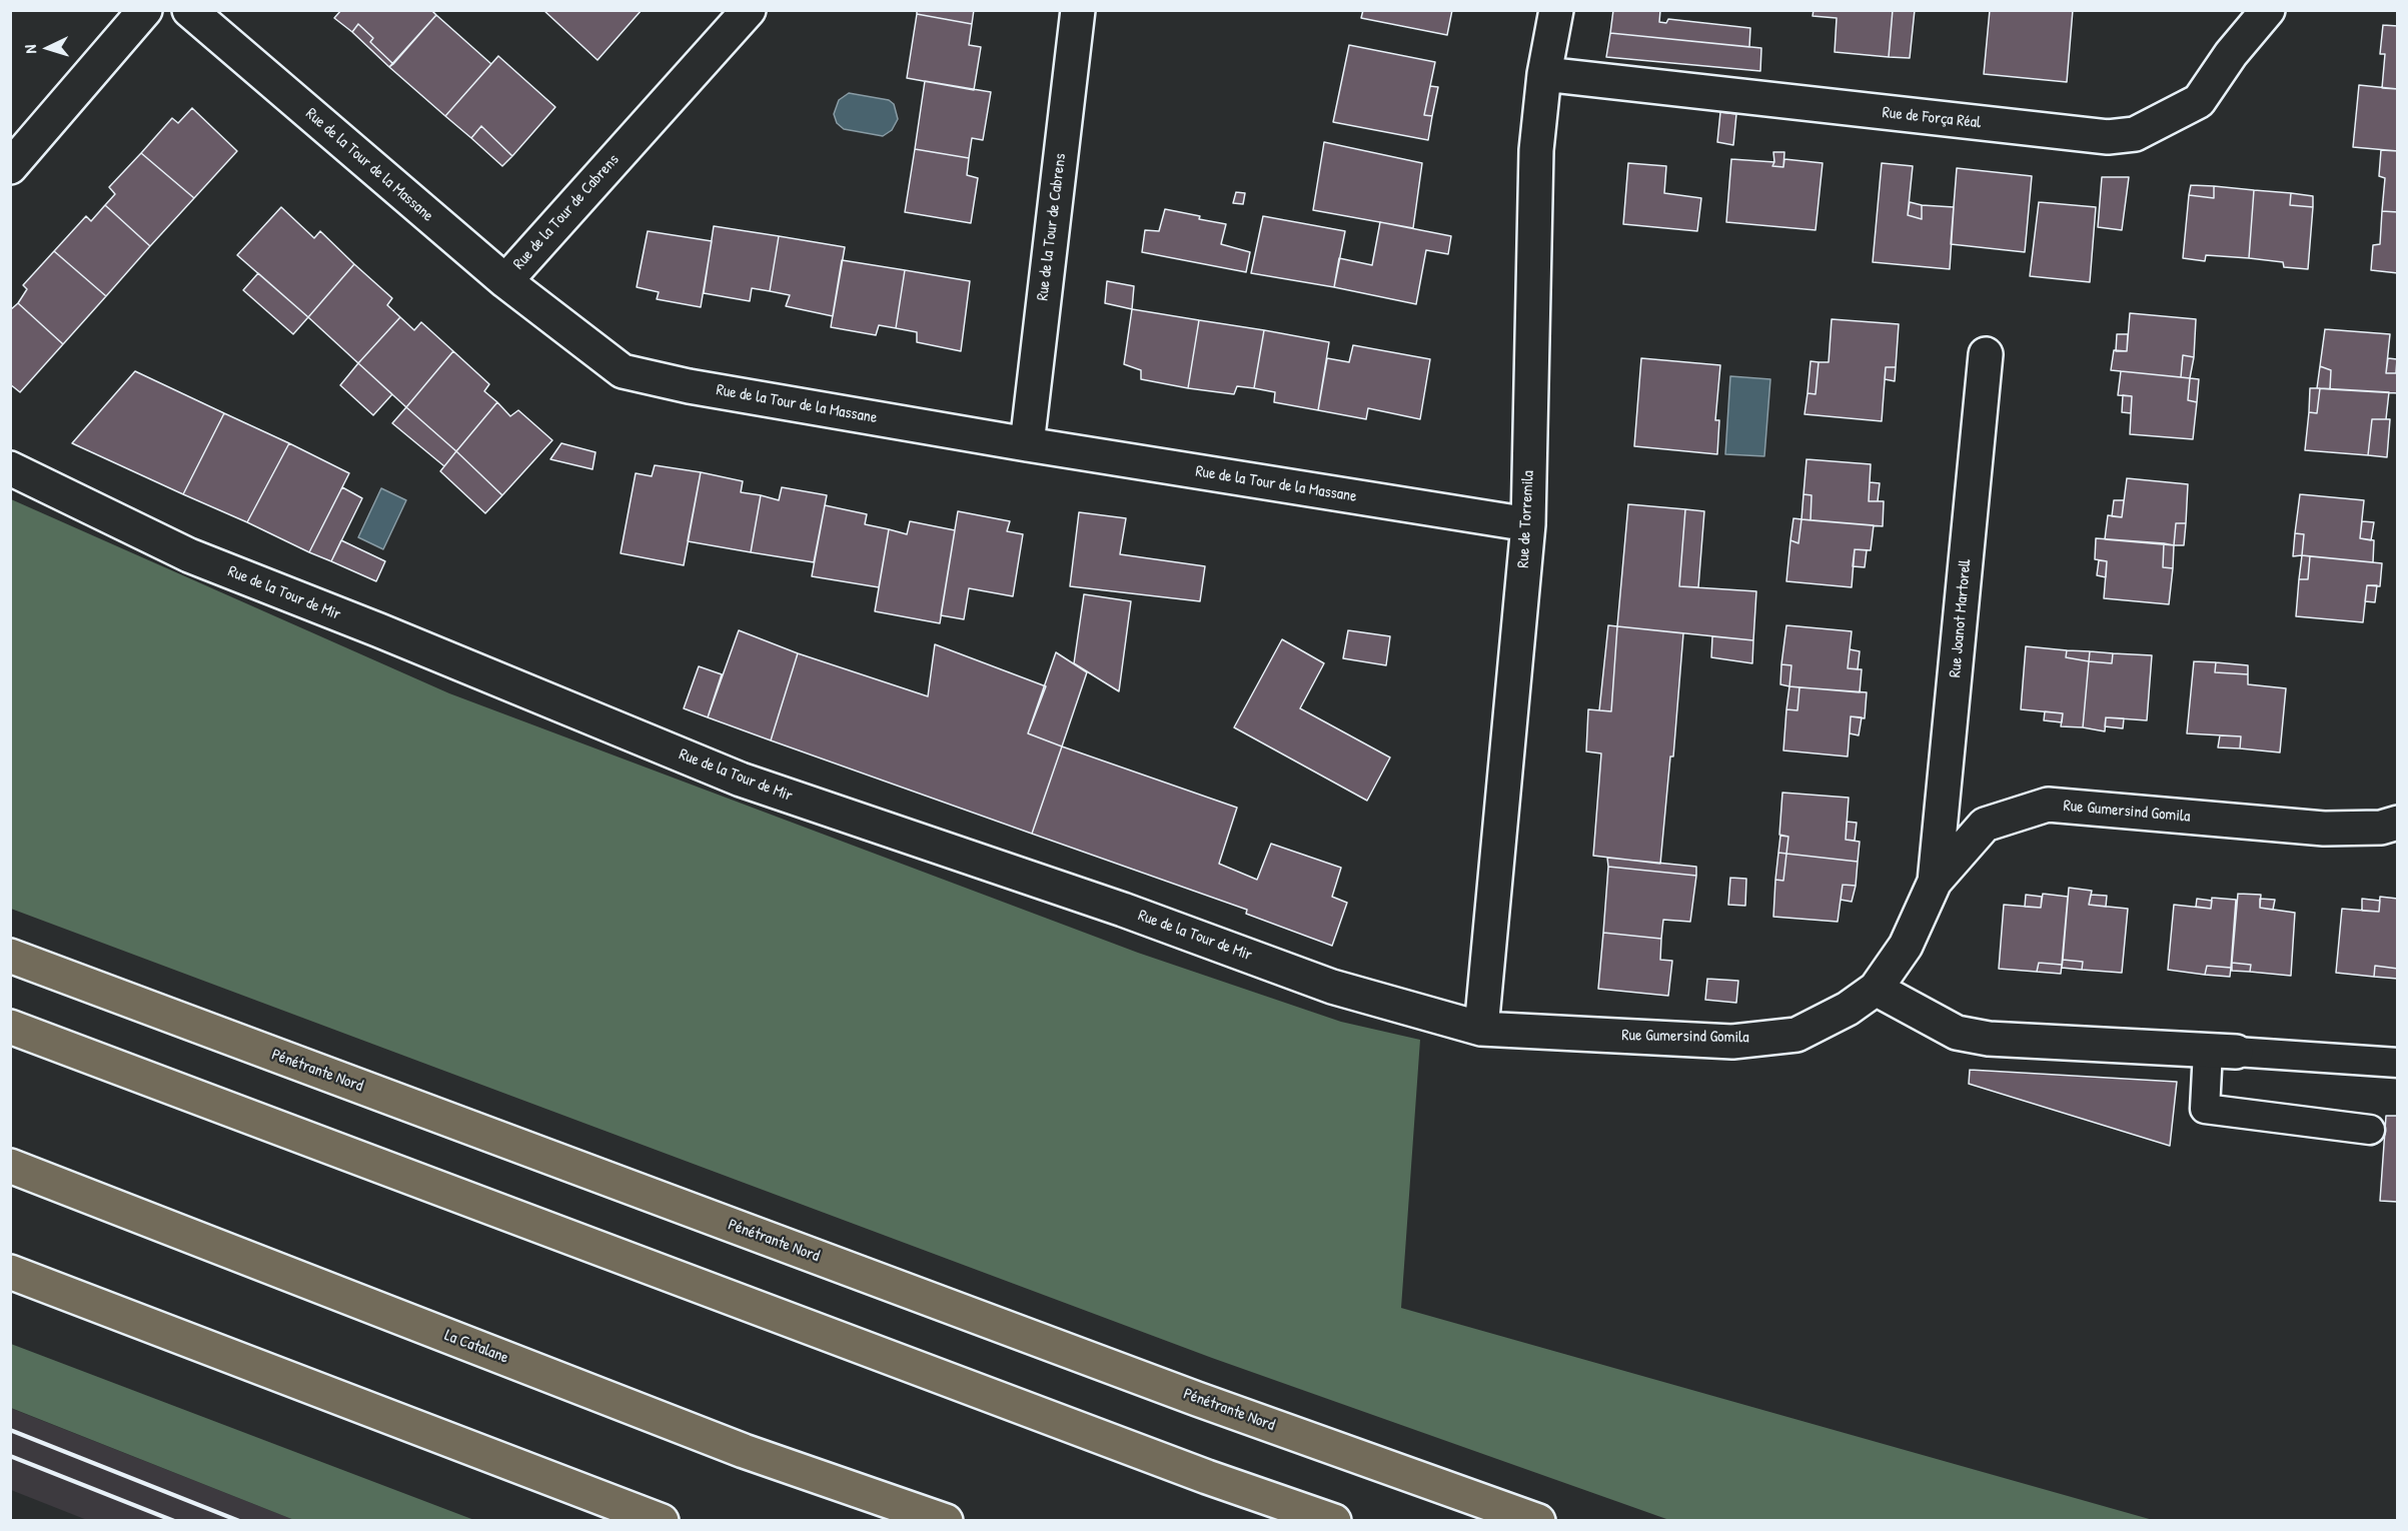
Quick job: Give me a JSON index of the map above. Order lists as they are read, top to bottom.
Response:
{
  "streets": {
    "highway": ["Pénétrante Nord", "La Catalane"],
    "street": [
      "Rue de Força Réal",
      "Rue de la Tour de la Massane",
      "Rue de la Tour de Cabrens",
      "Rue de Torremila",
      "Rue de la Tour de Mir",
      "Rue Joanot Martorell",
      "Rue Gumersind Gomila"
    ]
  },
  "crossings": [
    ["Rue de Força Réal", "Rue de Torremila"],
    ["Rue de la Tour de la Massane", "Rue de la Tour de Cabrens"],
    ["Rue de la Tour de la Massane", "Rue de Torremila"],
    ["Rue de Torremila", "Rue de la Tour de Mir"],
    ["Rue de Torremila", "Rue Gumersind Gomila"],
    ["Rue de la Tour de Mir", "Rue Gumersind Gomila"],
    ["Rue Joanot Martorell", "Rue Gumersind Gomila"]
  ],
  "north": "left"
}
